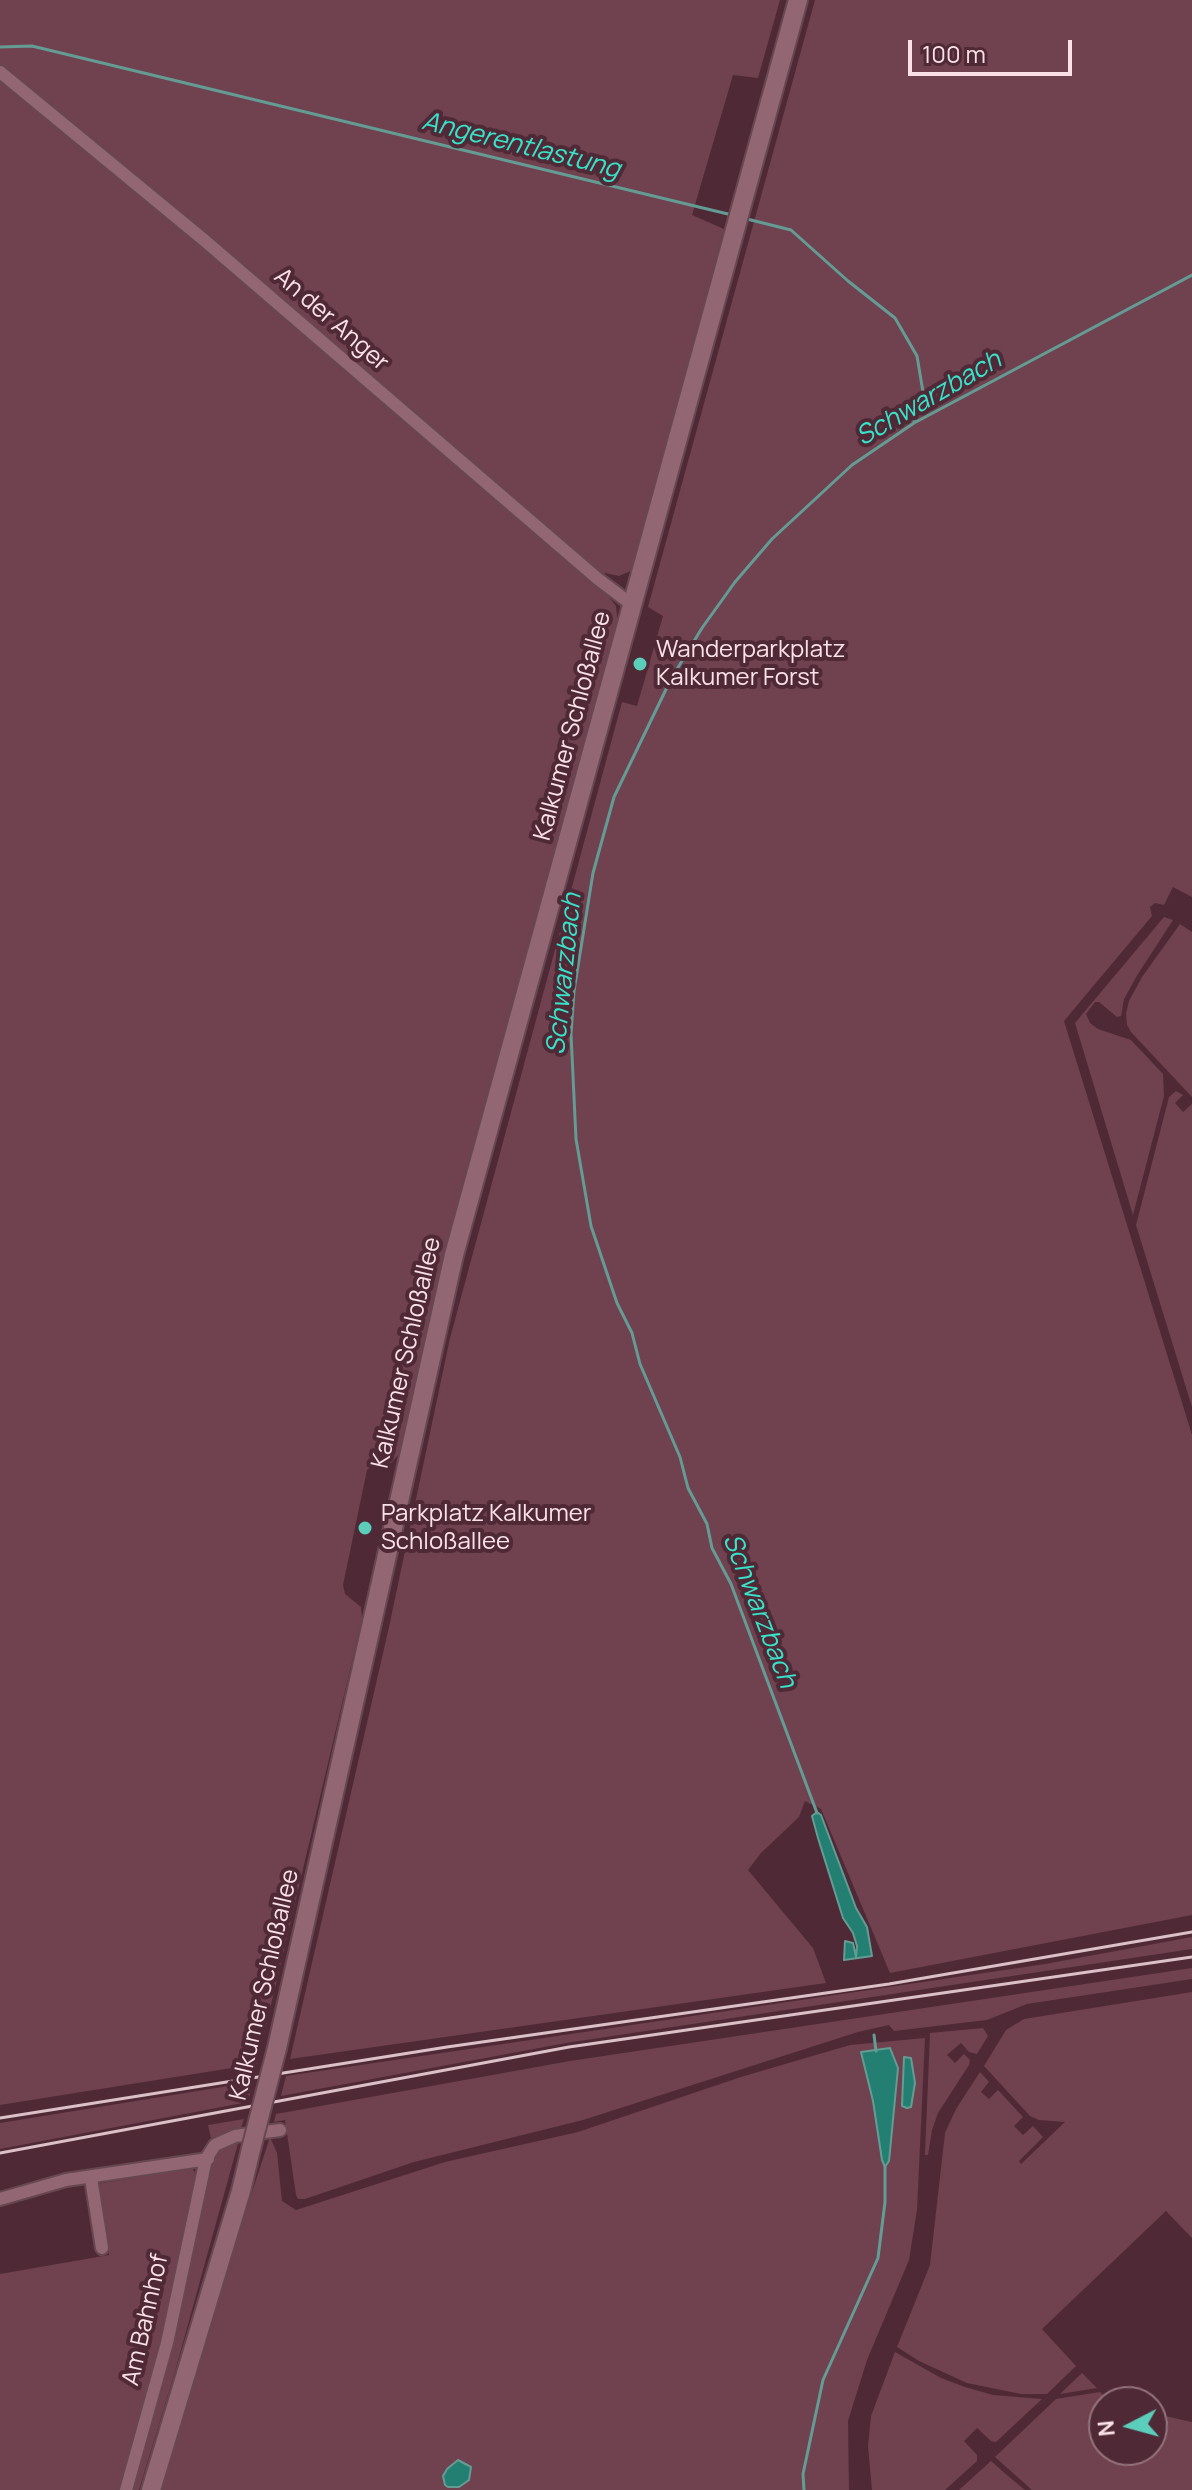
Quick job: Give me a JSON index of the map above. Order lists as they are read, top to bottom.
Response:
{
  "streets": {
    "main road": ["Kalkumer Schloßallee"],
    "street": ["An der Anger", "Am Bahnhof"]
  },
  "crossings": [
    ["An der Anger", "Kalkumer Schloßallee"]
  ],
  "water": ["Angerentlastung", "Schwarzbach"],
  "places": ["Wanderparkplatz Kalkumer Forst", "Parkplatz Kalkumer Schloßallee"],
  "scale_bar": "100 m",
  "north": "left"
}
